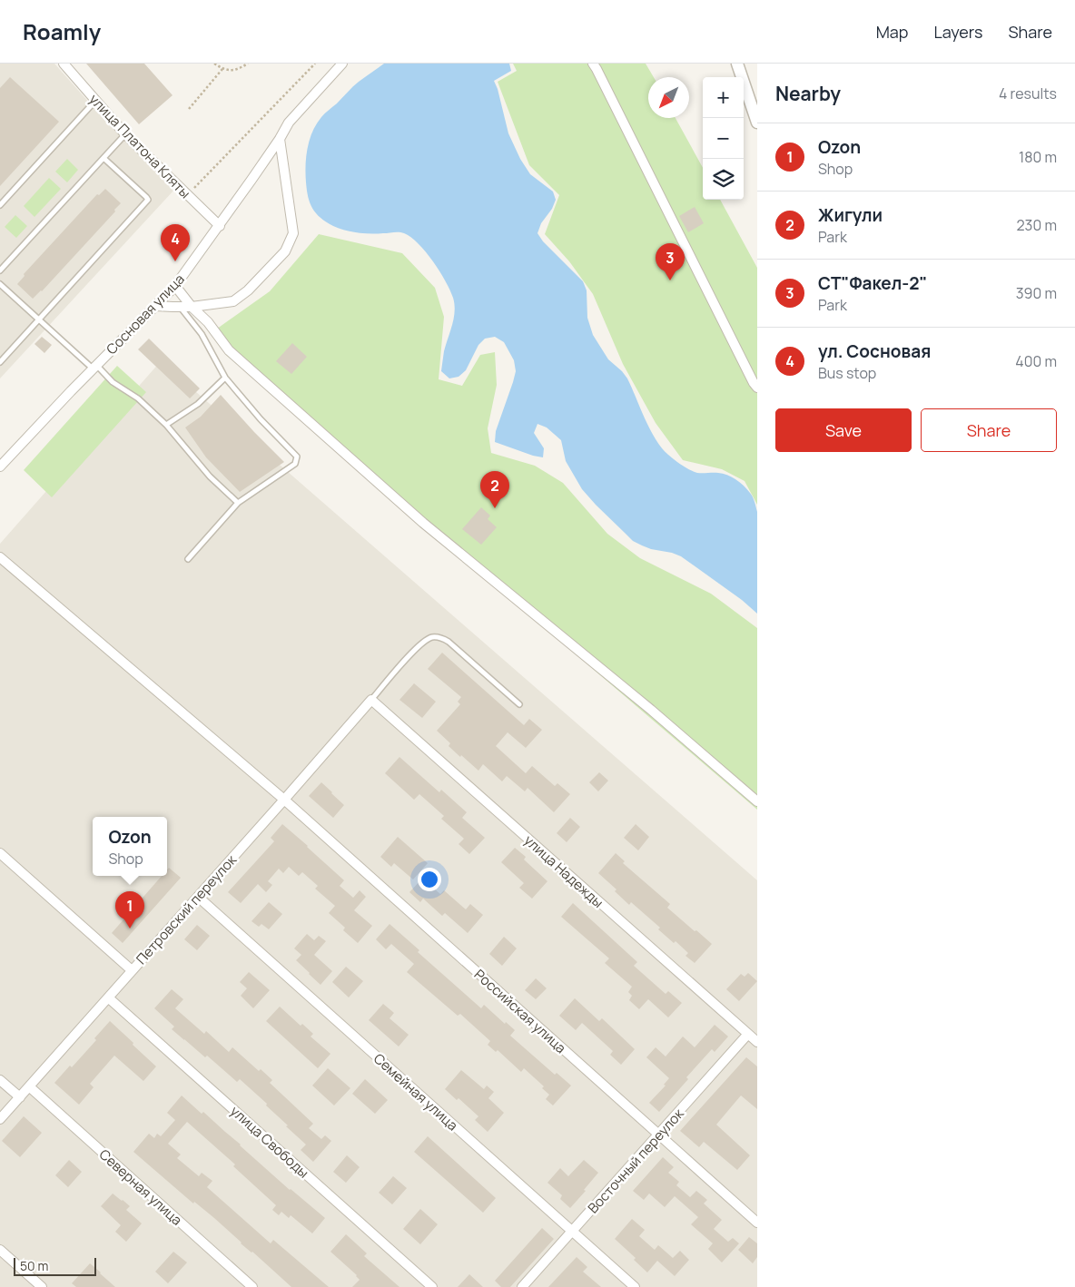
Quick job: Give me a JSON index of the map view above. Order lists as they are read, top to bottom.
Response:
{
  "streets": {
    "street": [
      "улица Платона Кляты",
      "Сосновая улица",
      "улица Надежды",
      "Петровский переулок",
      "Российская улица",
      "Семейная улица",
      "улица Свободы",
      "Восточный переулок",
      "Северная улица"
    ]
  },
  "crossings": [
    ["улица Платона Кляты", "Сосновая улица"],
    ["улица Надежды", "Петровский переулок"],
    ["улица Надежды", "Восточный переулок"],
    ["Петровский переулок", "Российская улица"],
    ["Петровский переулок", "Семейная улица"],
    ["Петровский переулок", "улица Свободы"],
    ["Петровский переулок", "Северная улица"],
    ["Российская улица", "Восточный переулок"],
    ["Семейная улица", "Восточный переулок"]
  ],
  "scale_bar": "50 m",
  "north": "bottom left",
  "page": {
    "header": "Roamly",
    "nav": ["Map", "Layers", "Share"],
    "heading": ["Nearby", "4 results"],
    "map_buttons": ["+", "−"],
    "list": [
      {
        "mark": "1",
        "name": "Ozon",
        "note": "Shop",
        "value": "180 m"
      },
      {
        "mark": "2",
        "name": "Жигули",
        "note": "Park",
        "value": "230 m"
      },
      {
        "mark": "3",
        "name": "СТ\"Факел-2\"",
        "note": "Park",
        "value": "390 m"
      },
      {
        "mark": "4",
        "name": "ул. Сосновая",
        "note": "Bus stop",
        "value": "400 m"
      }
    ],
    "pins": [
      "4",
      "3",
      "2",
      "1"
    ],
    "buttons": ["Save", "Share"],
    "popup": ["Ozon", "Shop"],
    "scale": "50 m"
  }
}
